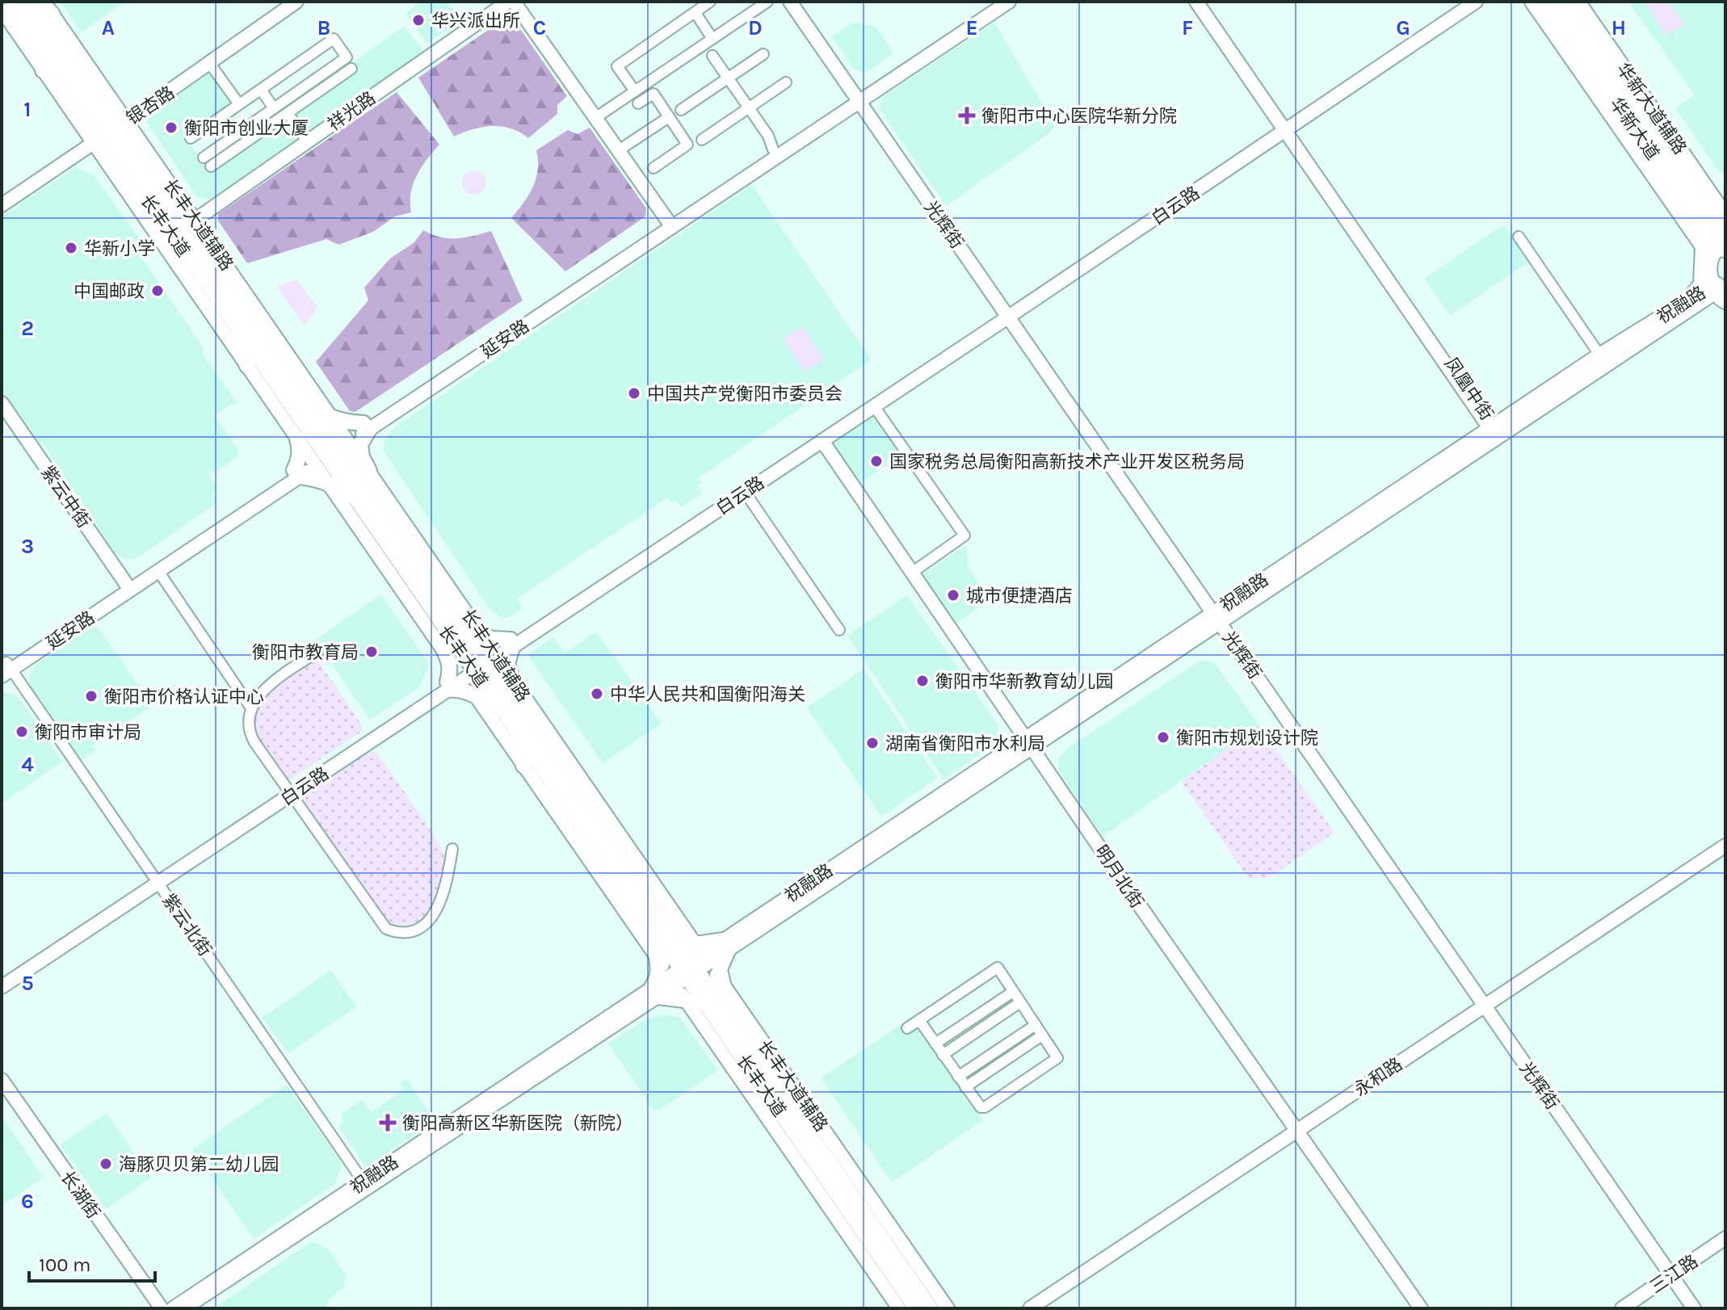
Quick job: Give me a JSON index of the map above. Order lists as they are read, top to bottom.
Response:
{
  "streets": {
    "highway": ["华新大道"],
    "main road": [
      "银杏路",
      "华新大道辅路",
      "祥光路",
      "白云路",
      "长丰大道辅路",
      "光辉街",
      "长丰大道",
      "祝融路",
      "延安路",
      "凤凰中街",
      "紫云中街",
      "明月北街",
      "永和路",
      "长湖街",
      "三江路"
    ],
    "street": ["紫云北街"]
  },
  "crossings": [
    ["银杏路", "长丰大道辅路"],
    ["银杏路", "长丰大道"],
    ["华新大道辅路", "祝融路"],
    ["祥光路", "长丰大道辅路"],
    ["白云路", "长丰大道辅路"],
    ["白云路", "光辉街"],
    ["白云路", "长丰大道"],
    ["白云路", "凤凰中街"],
    ["白云路", "明月北街"],
    ["白云路", "紫云北街"],
    ["长丰大道辅路", "长丰大道"],
    ["长丰大道辅路", "祝融路"],
    ["长丰大道辅路", "延安路"],
    ["光辉街", "祝融路"],
    ["光辉街", "延安路"],
    ["光辉街", "永和路"],
    ["光辉街", "三江路"],
    ["长丰大道", "祝融路"],
    ["长丰大道", "延安路"],
    ["祝融路", "凤凰中街"],
    ["祝融路", "明月北街"],
    ["祝融路", "紫云北街"],
    ["延安路", "紫云中街"],
    ["延安路", "紫云北街"],
    ["明月北街", "永和路"]
  ],
  "places": {
    "other": [
      "华兴派出所",
      "衡阳市创业大厦",
      "华新小学",
      "中国邮政",
      "中国共产党衡阳市委员会",
      "国家税务总局衡阳高新技术产业开发区税务局",
      "城市便捷酒店",
      "衡阳市教育局",
      "衡阳市华新教育幼儿园",
      "中华人民共和国衡阳海关",
      "衡阳市价格认证中心",
      "衡阳市审计局",
      "衡阳市规划设计院",
      "湖南省衡阳市水利局",
      "海豚贝贝第二幼儿园"
    ],
    "health": ["衡阳市中心医院华新分院", "衡阳高新区华新医院（新院）"]
  },
  "scale_bar": "100 m",
  "grid": {
    "columns": [
      "A",
      "B",
      "C",
      "D",
      "E",
      "F",
      "G",
      "H"
    ],
    "rows": [
      "1",
      "2",
      "3",
      "4",
      "5",
      "6"
    ]
  }
}
